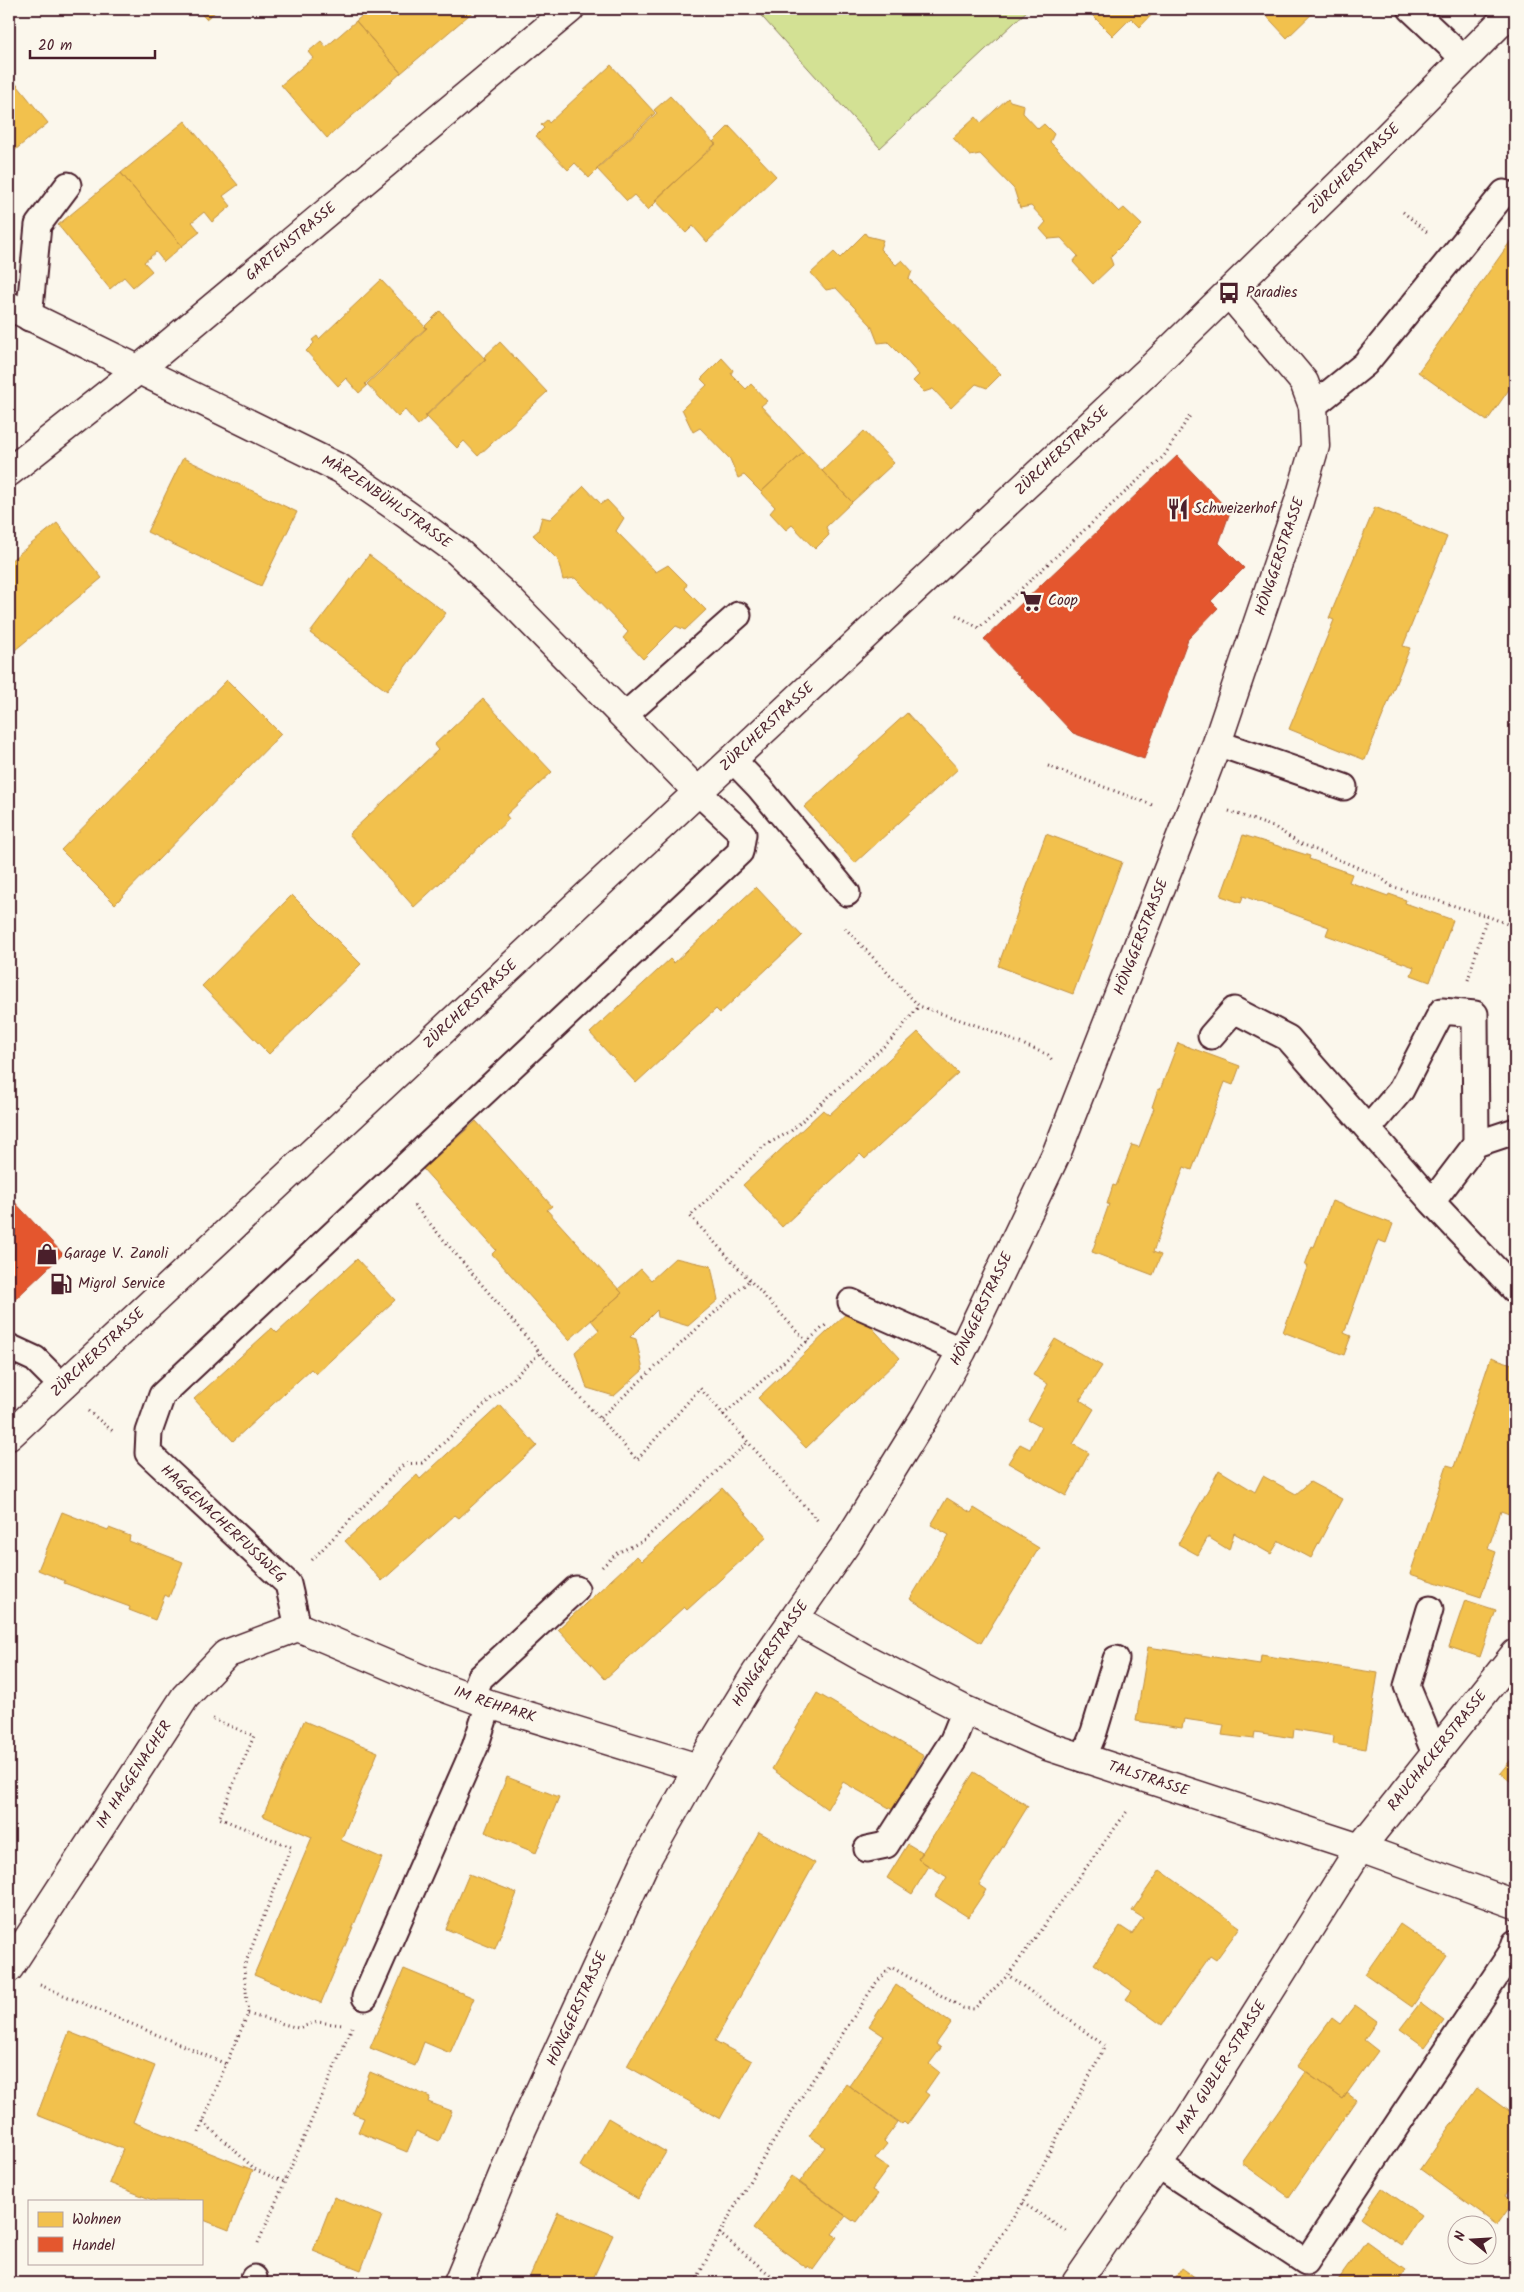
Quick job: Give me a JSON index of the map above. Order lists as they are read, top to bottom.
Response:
{
  "streets": {
    "street": [
      "ZÜRCHERSTRASSE",
      "GARTENSTRASSE",
      "MÄRZENBÜHLSTRASSE",
      "HÖNGGERSTRASSE",
      "IM REHPARK",
      "RAUCHACKERSTRASSE",
      "IM HAGGENACHER",
      "TALSTRASSE",
      "MAX GUBLER-STRASSE"
    ],
    "lane": ["HAGGENACHERFUSSWEG"]
  },
  "crossings": [
    ["ZÜRCHERSTRASSE", "MÄRZENBÜHLSTRASSE"],
    ["ZÜRCHERSTRASSE", "HÖNGGERSTRASSE"],
    ["GARTENSTRASSE", "MÄRZENBÜHLSTRASSE"],
    ["HÖNGGERSTRASSE", "IM REHPARK"],
    ["HÖNGGERSTRASSE", "TALSTRASSE"],
    ["HAGGENACHERFUSSWEG", "IM REHPARK"],
    ["HAGGENACHERFUSSWEG", "IM HAGGENACHER"],
    ["IM REHPARK", "IM HAGGENACHER"],
    ["RAUCHACKERSTRASSE", "TALSTRASSE"],
    ["RAUCHACKERSTRASSE", "MAX GUBLER-STRASSE"],
    ["TALSTRASSE", "MAX GUBLER-STRASSE"]
  ],
  "places": {
    "bus stop": ["Paradies"],
    "restaurant": ["Schweizerhof"],
    "supermarket": ["Coop"],
    "shop": ["Garage V. Zanoli"],
    "fuel station": ["Migrol Service"]
  },
  "legend": ["Wohnen", "Handel"],
  "scale_bar": "20 m",
  "north": "left"
}
